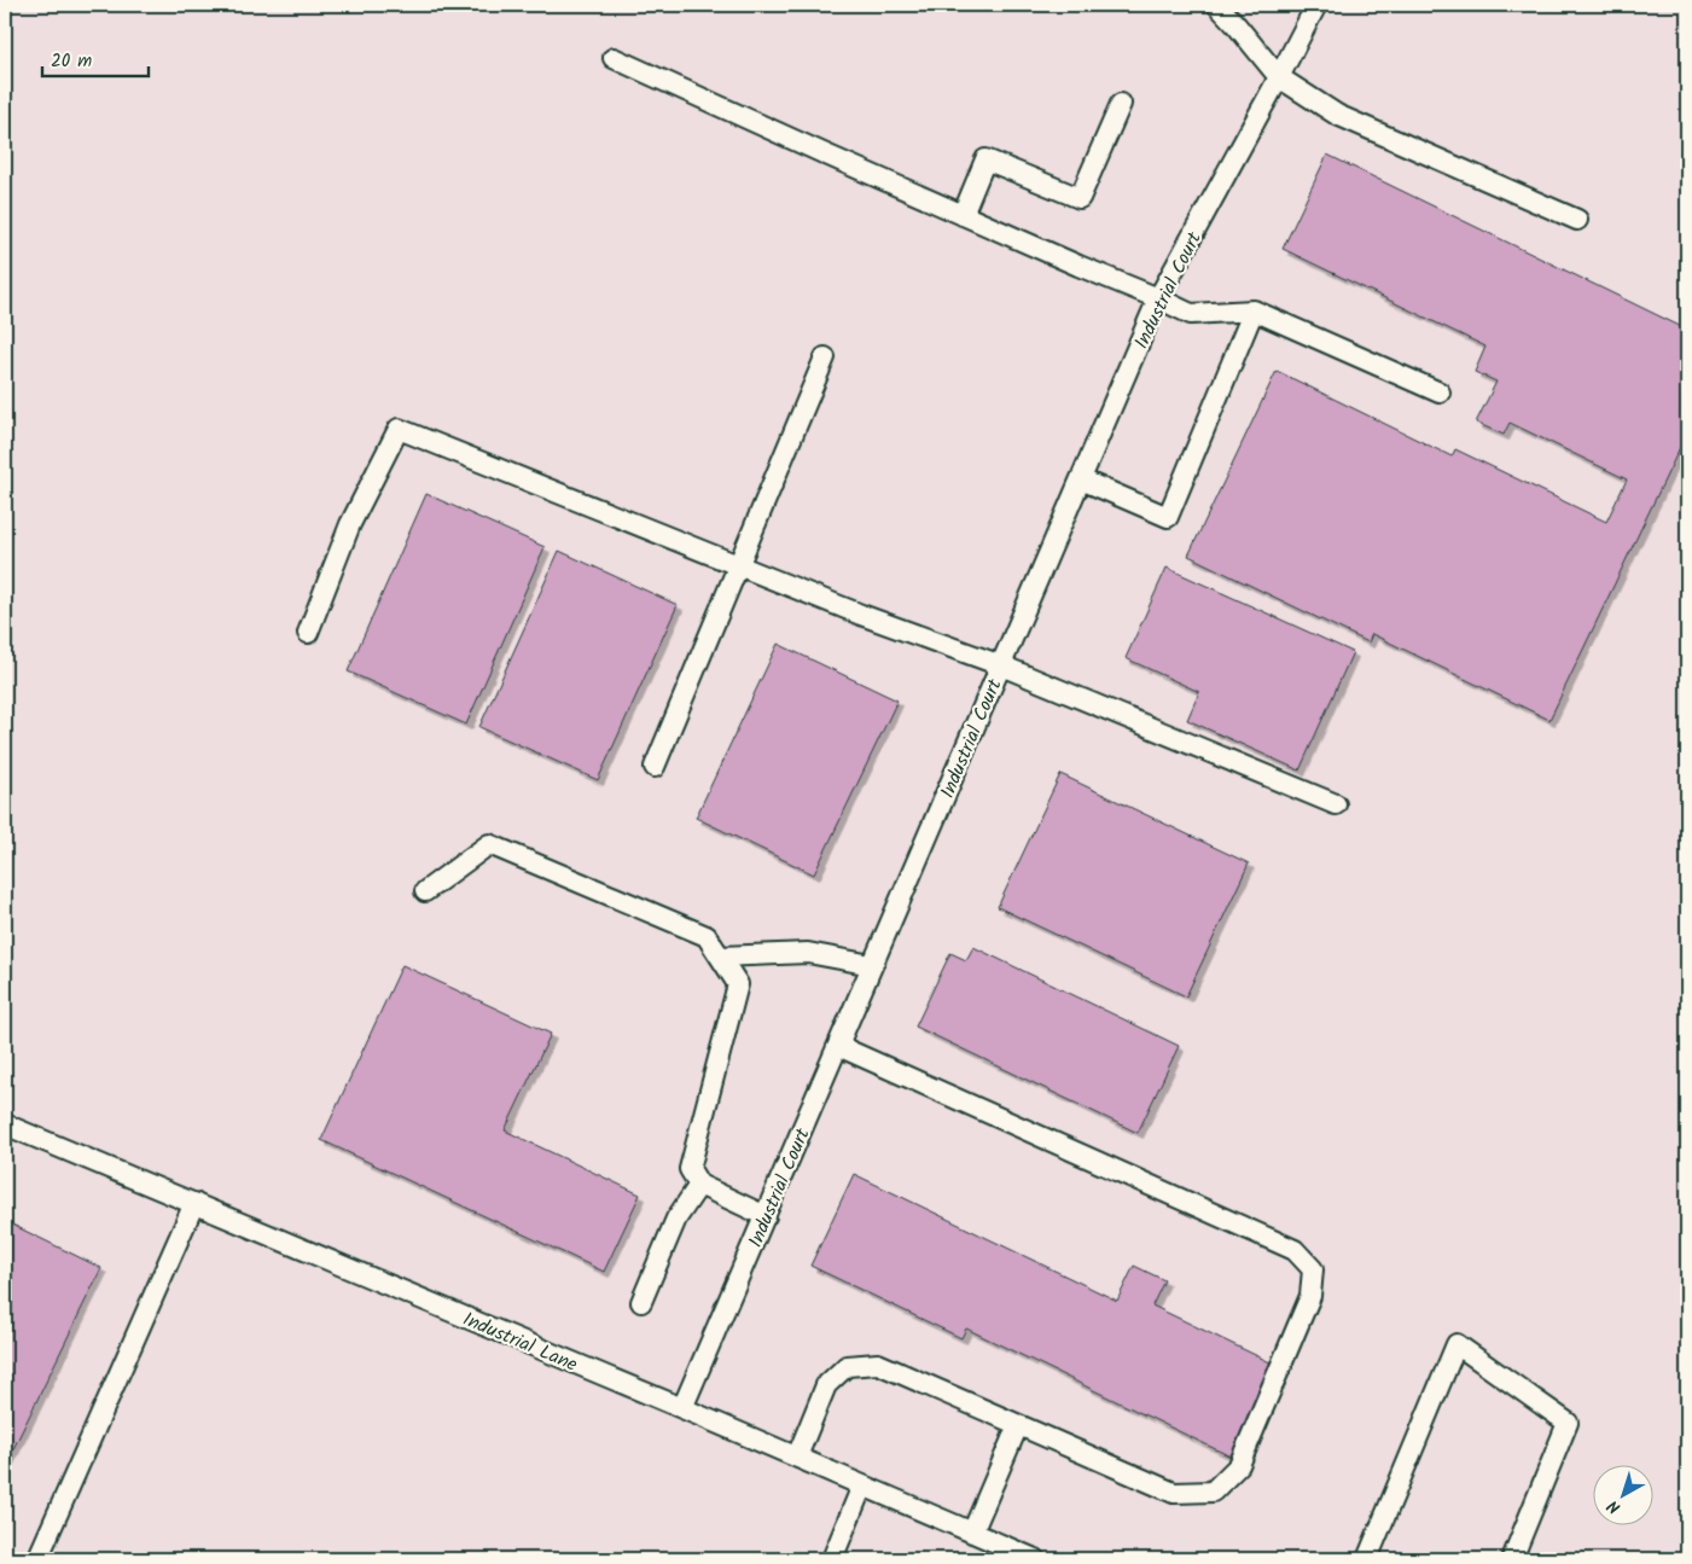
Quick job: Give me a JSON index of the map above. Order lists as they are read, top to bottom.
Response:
{
  "streets": {
    "lane": ["Industrial Court", "Industrial Lane"]
  },
  "crossings": [
    ["Industrial Court", "Industrial Lane"]
  ],
  "scale_bar": "20 m",
  "north": "bottom left"
}
